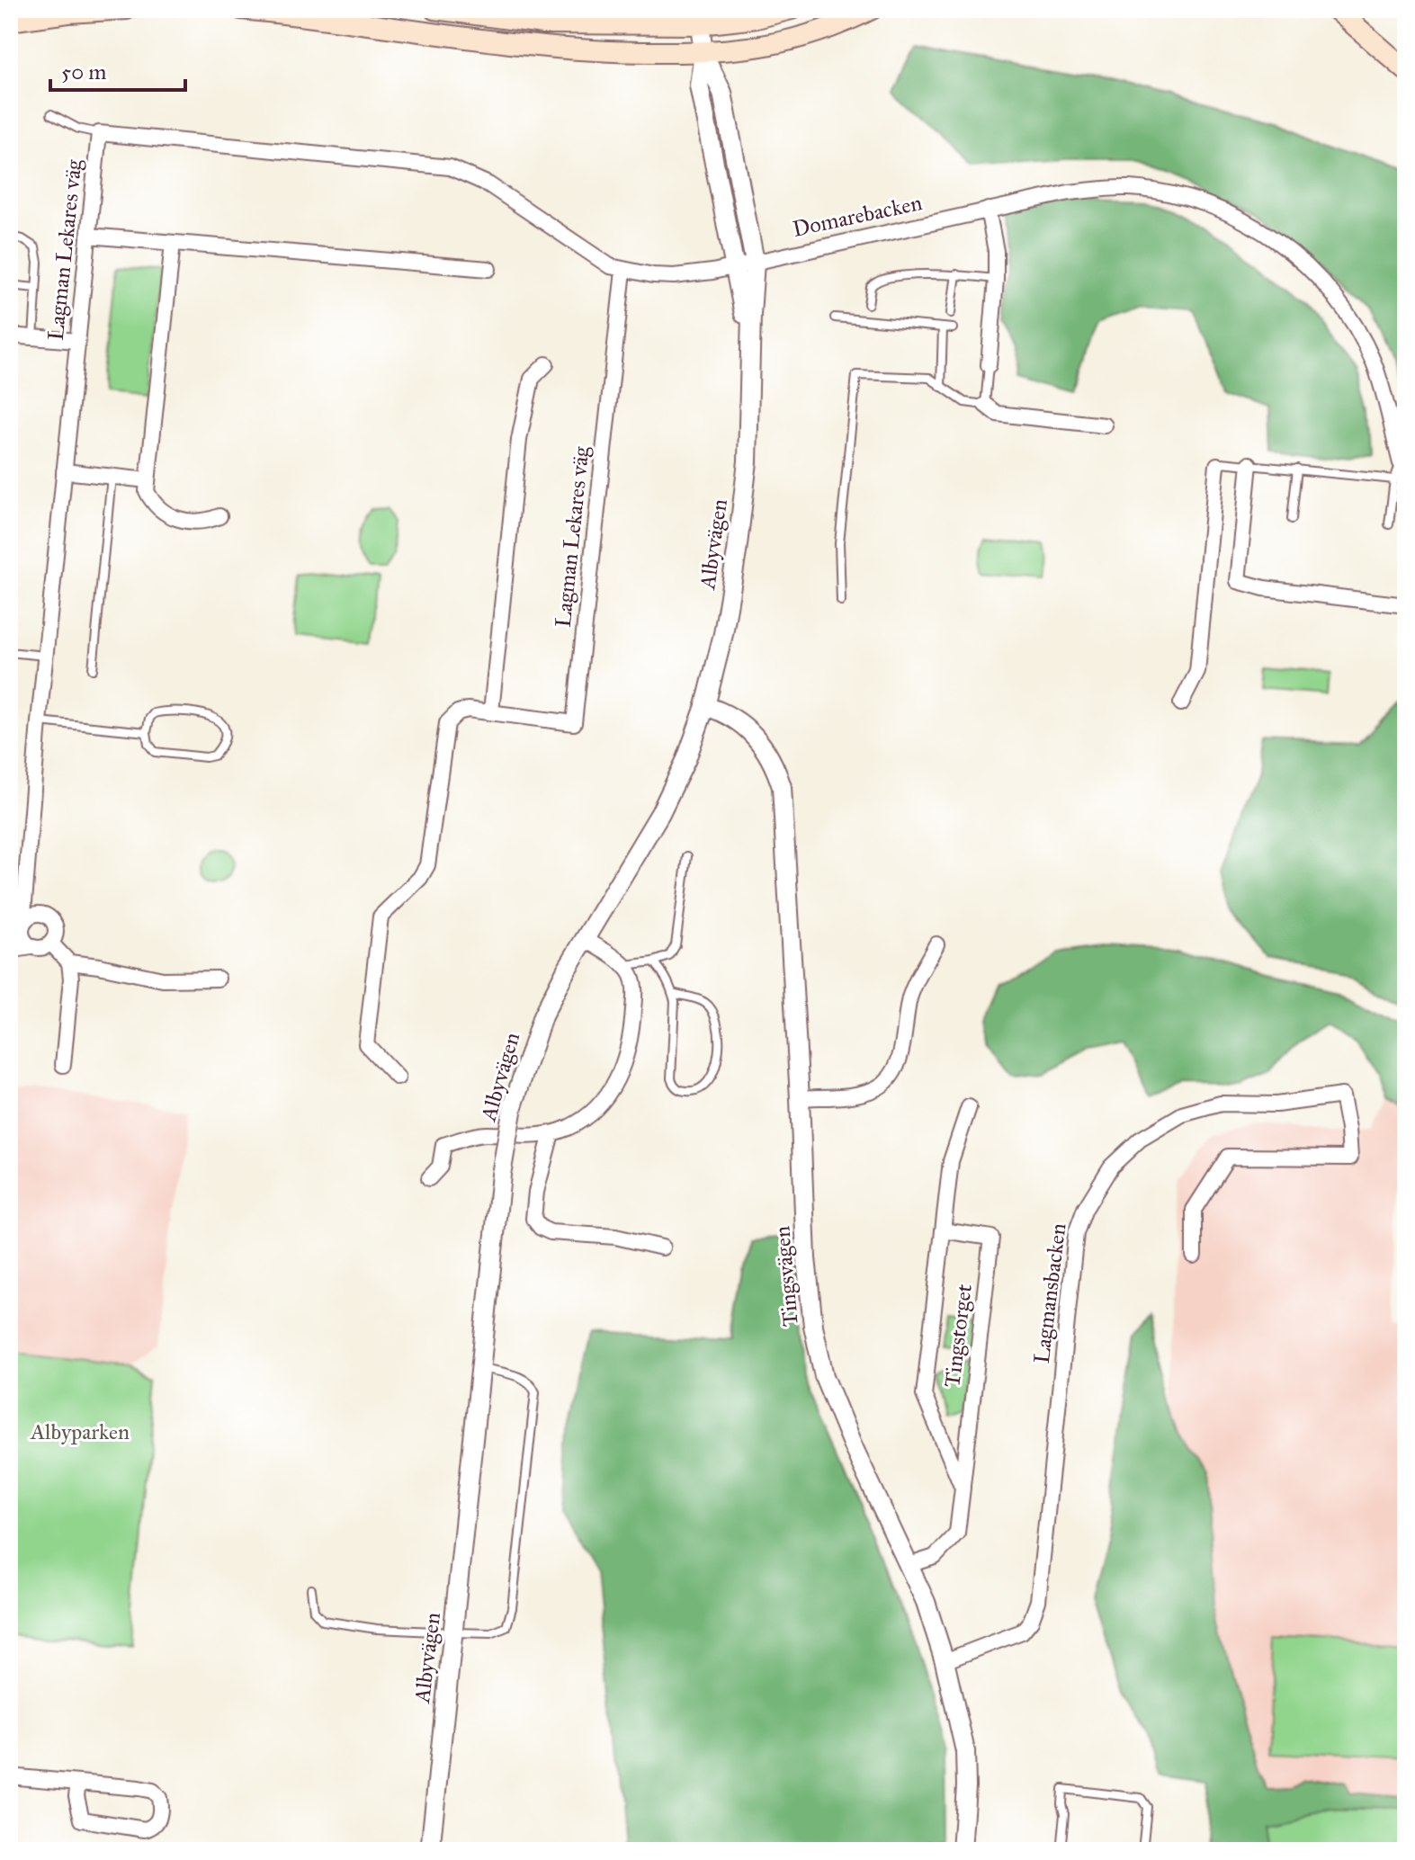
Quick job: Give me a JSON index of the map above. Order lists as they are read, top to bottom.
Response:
{
  "streets": {
    "street": [
      "Domarebacken",
      "Lagman Lekares väg",
      "Albyvägen",
      "Tingsvägen",
      "Lagmansbacken",
      "Tingstorget"
    ]
  },
  "crossings": [
    ["Domarebacken", "Lagman Lekares väg"],
    ["Domarebacken", "Albyvägen"],
    ["Lagman Lekares väg", "Albyvägen"],
    ["Albyvägen", "Tingsvägen"],
    ["Tingsvägen", "Lagmansbacken"],
    ["Tingsvägen", "Tingstorget"]
  ],
  "parks": ["Albyparken"],
  "scale_bar": "50 m"
}
